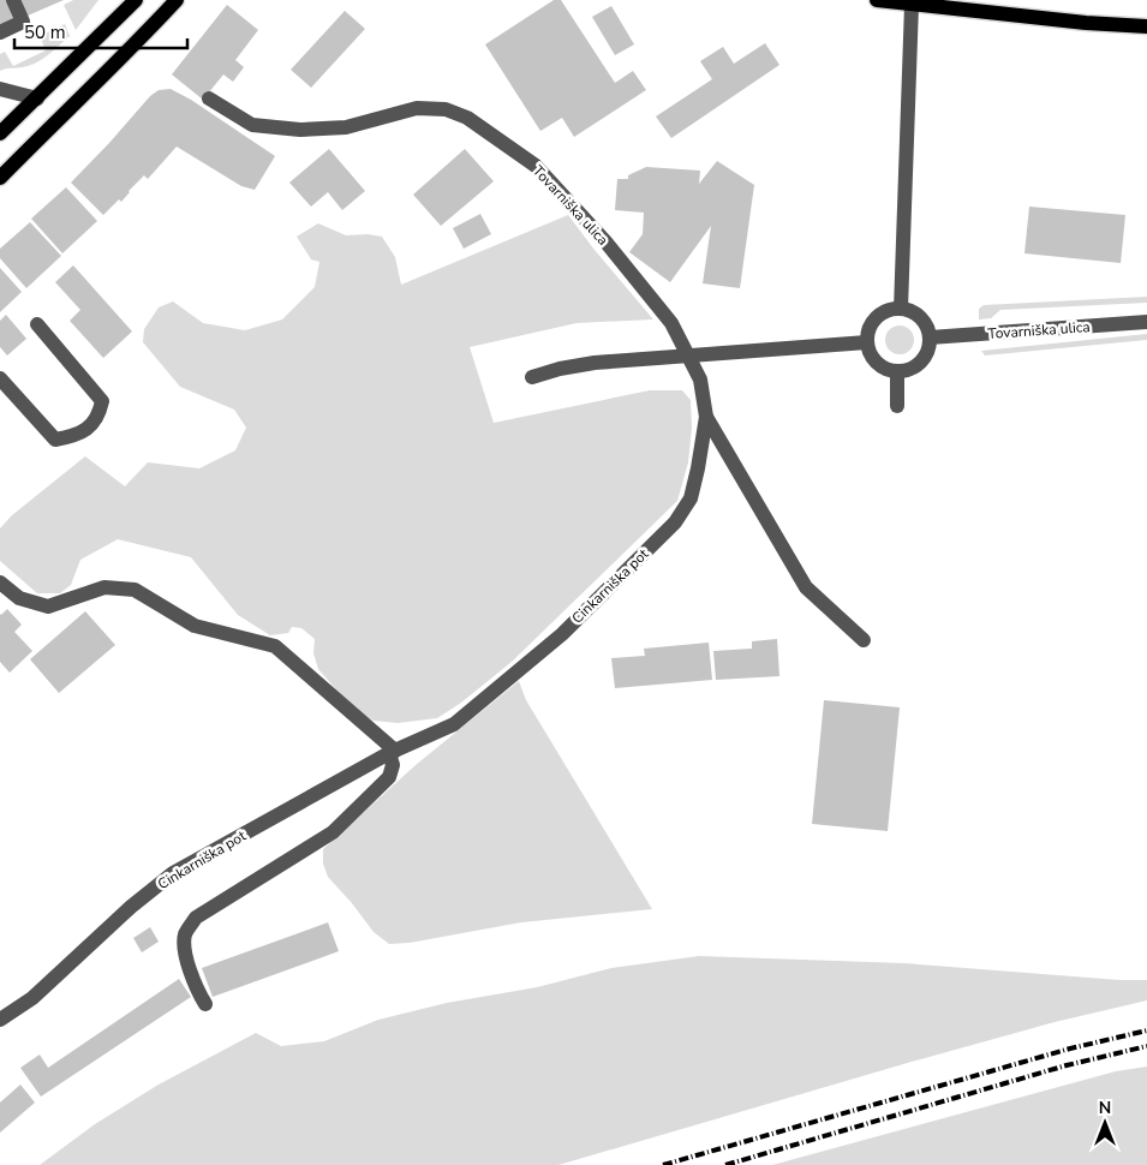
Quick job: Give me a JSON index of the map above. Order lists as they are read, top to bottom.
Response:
{
  "streets": {
    "street": ["Tovarniška ulica", "Cinkarniška pot"]
  },
  "crossings": [
    ["Tovarniška ulica", "Cinkarniška pot"]
  ],
  "scale_bar": "50 m",
  "north": "top"
}
